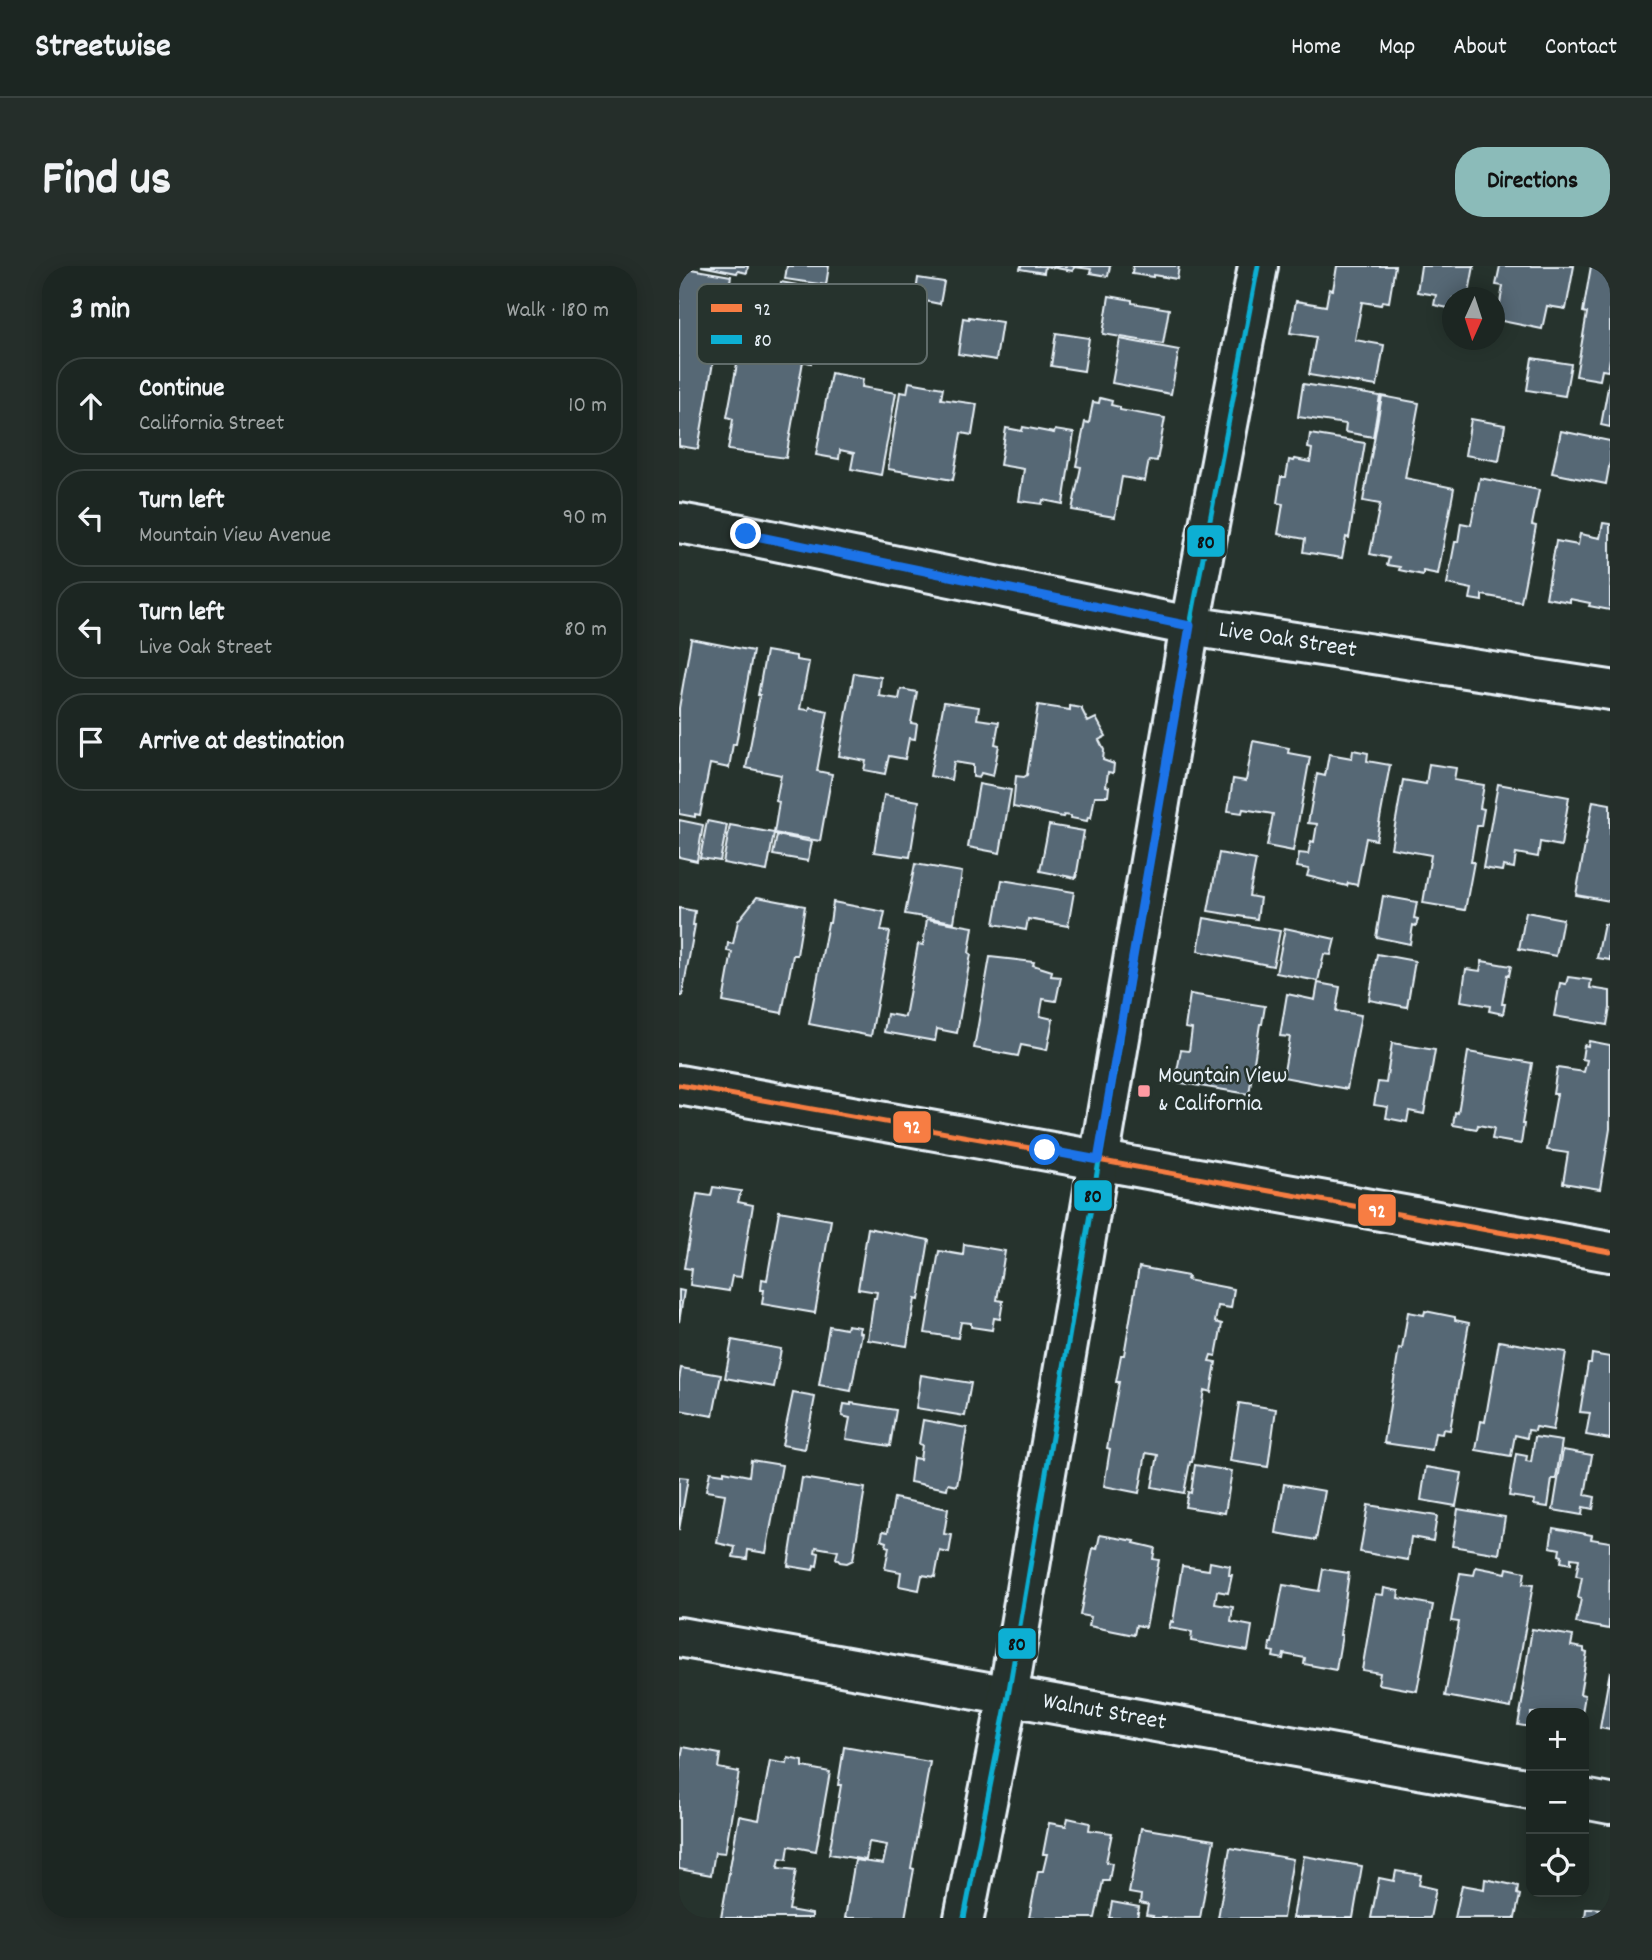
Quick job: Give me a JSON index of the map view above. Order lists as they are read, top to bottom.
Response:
{
  "streets": {
    "street": ["Live Oak Street", "Walnut Street"]
  },
  "places": {
    "transit": ["Mountain View & California"]
  },
  "lines": ["transit line 80", "transit line 92"],
  "legend": ["92", "80"],
  "north": "bottom",
  "page": {
    "header": "Streetwise",
    "nav": [
      "Home",
      "Map",
      "About",
      "Contact"
    ],
    "title": "Find us",
    "buttons": "Directions",
    "heading": ["3 min", "Walk · 180 m"],
    "list": [
      ["Continue", "California Street", "10 m"],
      ["Turn left", "Mountain View Avenue", "90 m"],
      ["Turn left", "Live Oak Street", "80 m"],
      "Arrive at destination"
    ],
    "map_buttons": ["+", "−"]
  }
}
